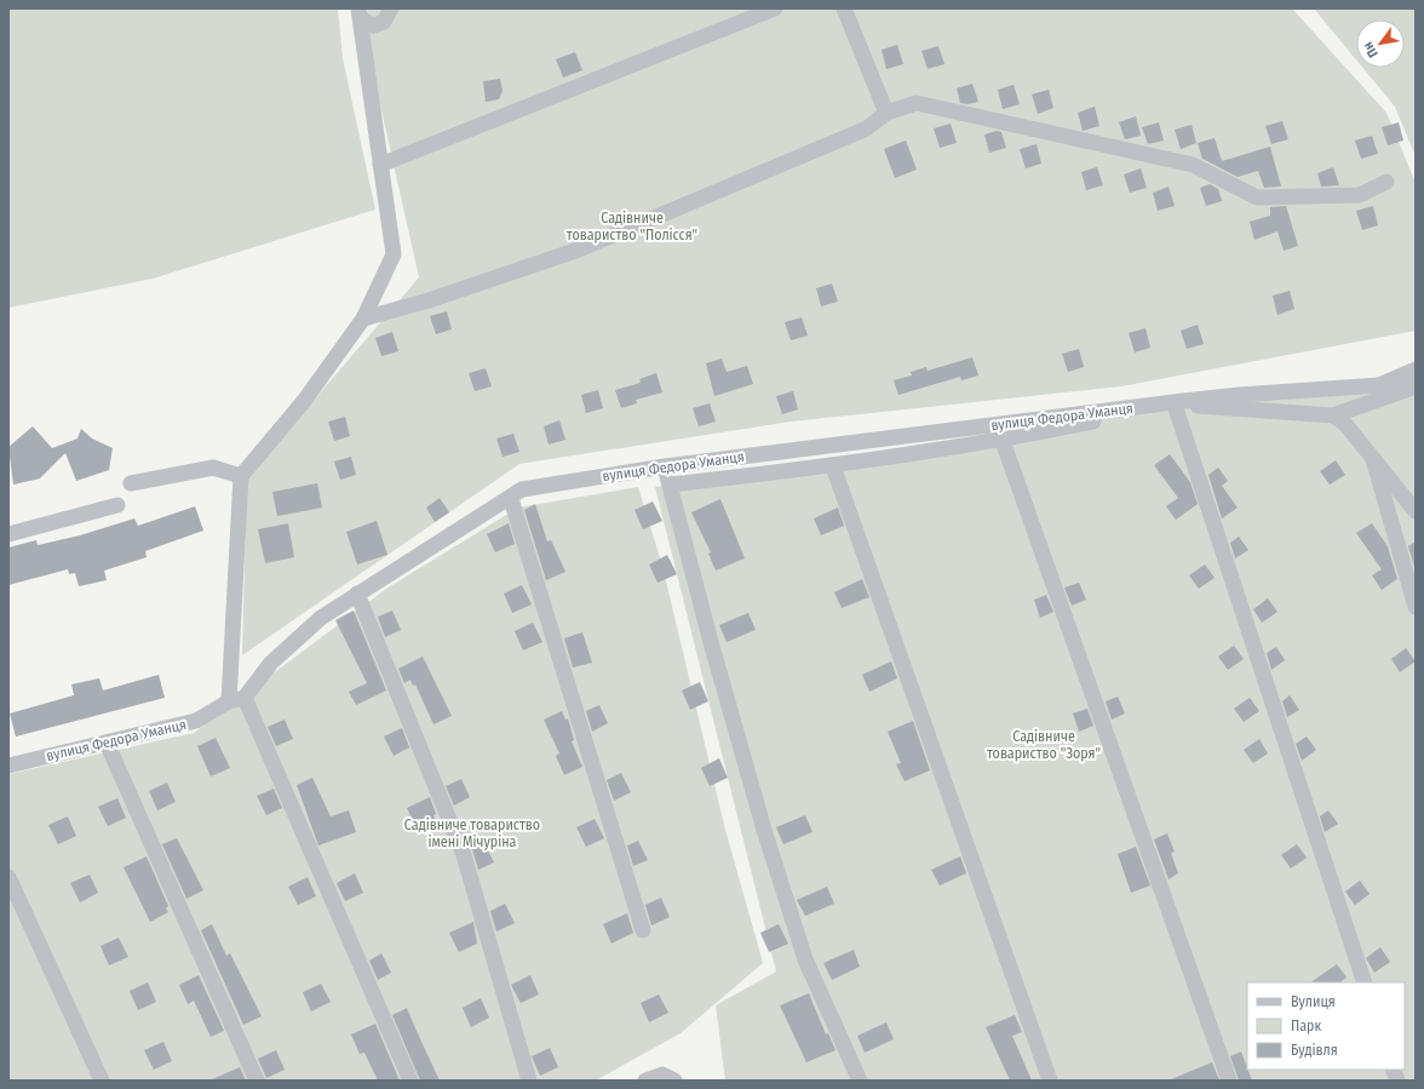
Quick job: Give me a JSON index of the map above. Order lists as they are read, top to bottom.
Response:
{
  "streets": {
    "street": ["вулиця Федора Уманця"]
  },
  "parks": ["Садівниче товариство \"Полісся\"", "Садівниче товариство \"Зоря\"", "Садівниче товариство імені Мічуріна"],
  "legend": ["Вулиця", "Парк", "Будівля"],
  "north": "bottom left"
}
